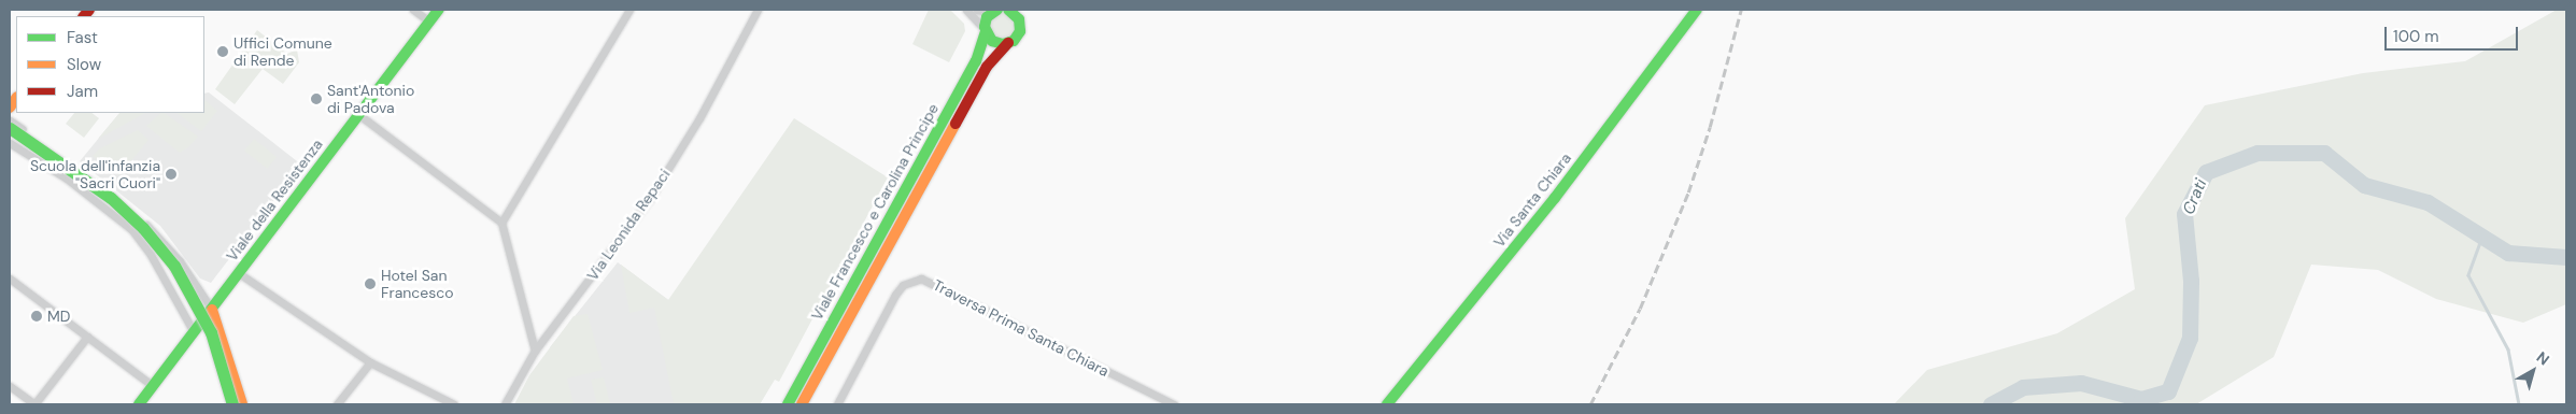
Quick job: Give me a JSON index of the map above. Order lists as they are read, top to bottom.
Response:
{
  "streets": {
    "street": [
      "Viale della Resistenza",
      "Via Santa Chiara",
      "Viale Francesco e Carolina Principe",
      "Via Leonida Repaci",
      "Traversa Prima Santa Chiara"
    ]
  },
  "water": ["Crati"],
  "places": [
    "Uffici Comune di Rende",
    "Sant'Antonio di Padova",
    "Scuola dell'infanzia \"Sacri Cuori\"",
    "Hotel San Francesco",
    "MD"
  ],
  "legend": ["Fast", "Slow", "Jam"],
  "scale_bar": "100 m",
  "north": "top right"
}
